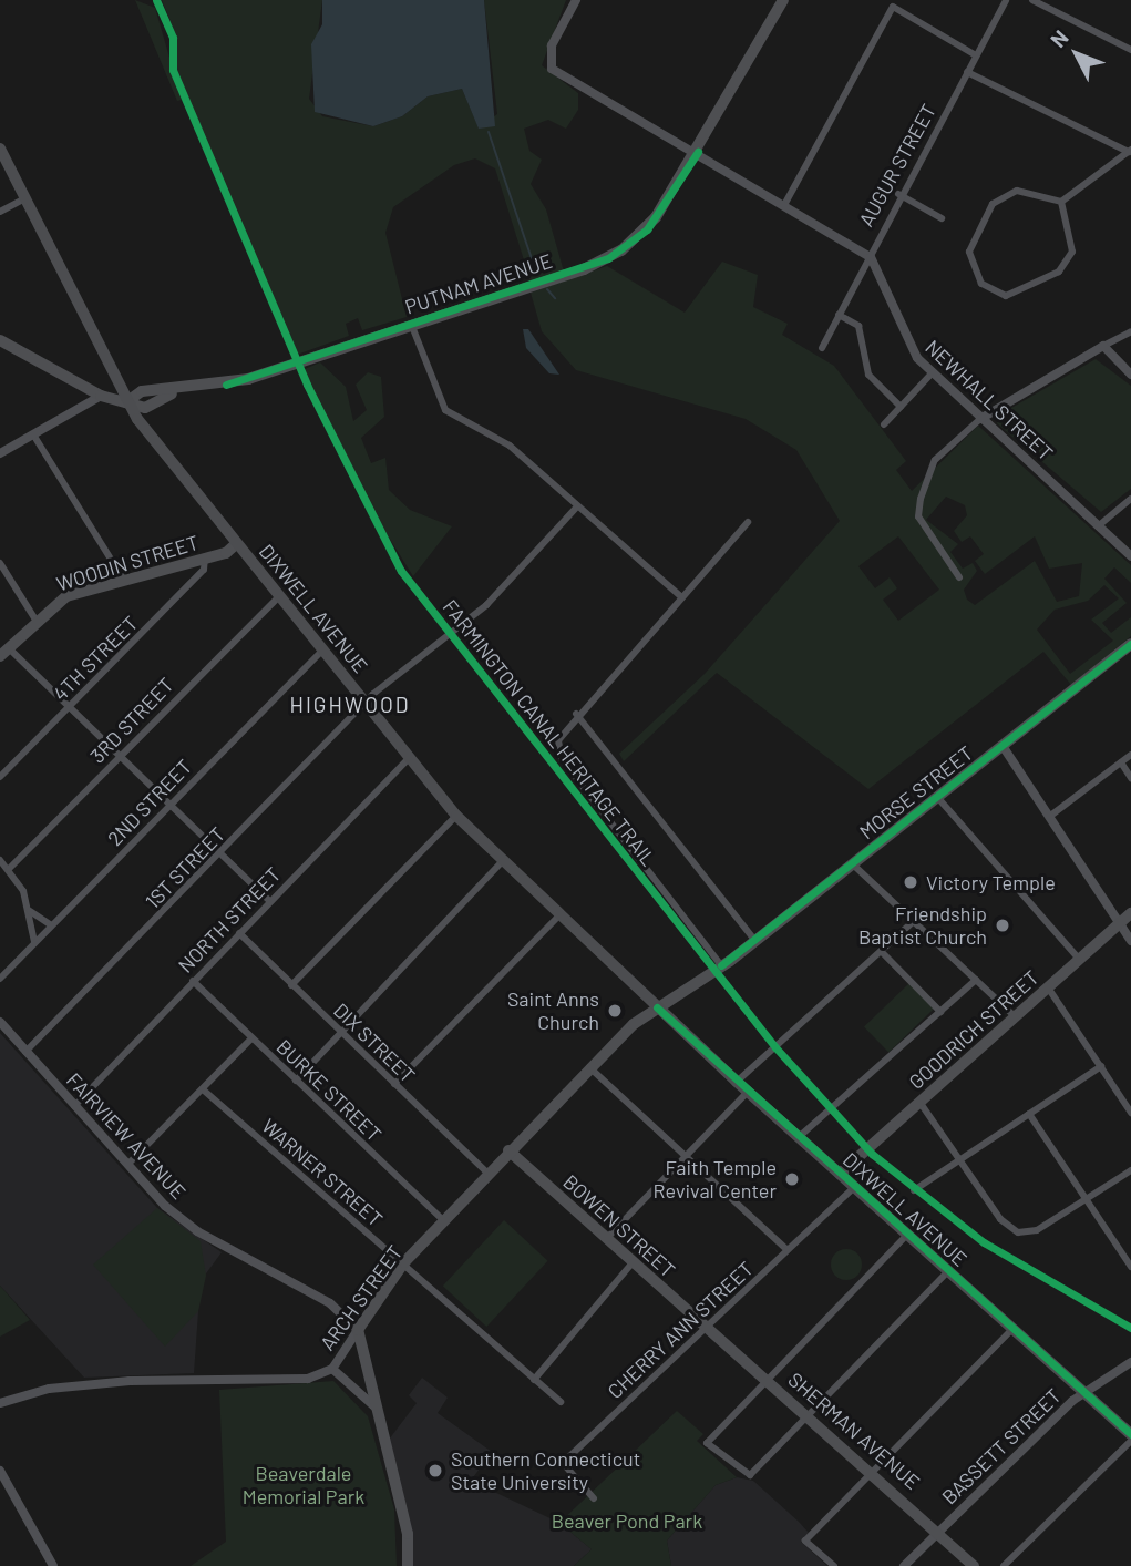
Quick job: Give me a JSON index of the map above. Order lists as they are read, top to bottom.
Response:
{
  "streets": {
    "main road": [
      "PUTNAM AVENUE",
      "WOODIN STREET",
      "DIXWELL AVENUE",
      "MORSE STREET",
      "GOODRICH STREET",
      "BOWEN STREET",
      "ARCH STREET",
      "SHERMAN AVENUE"
    ],
    "street": [
      "AUGUR STREET",
      "NEWHALL STREET",
      "4TH STREET",
      "3RD STREET",
      "2ND STREET",
      "1ST STREET",
      "NORTH STREET",
      "DIX STREET",
      "BURKE STREET",
      "FAIRVIEW AVENUE",
      "WARNER STREET",
      "CHERRY ANN STREET",
      "BASSETT STREET"
    ],
    "cycle path": ["FARMINGTON CANAL HERITAGE TRAIL"]
  },
  "crossings": [
    ["AUGUR STREET", "NEWHALL STREET"],
    ["PUTNAM AVENUE", "NEWHALL STREET"],
    ["PUTNAM AVENUE", "DIXWELL AVENUE"],
    ["WOODIN STREET", "DIXWELL AVENUE"],
    ["WOODIN STREET", "4TH STREET"],
    ["DIXWELL AVENUE", "3RD STREET"],
    ["DIXWELL AVENUE", "MORSE STREET"],
    ["DIXWELL AVENUE", "2ND STREET"],
    ["DIXWELL AVENUE", "1ST STREET"],
    ["DIXWELL AVENUE", "NORTH STREET"],
    ["DIXWELL AVENUE", "GOODRICH STREET"],
    ["DIXWELL AVENUE", "ARCH STREET"],
    ["DIXWELL AVENUE", "CHERRY ANN STREET"],
    ["DIXWELL AVENUE", "BASSETT STREET"],
    ["MORSE STREET", "ARCH STREET"],
    ["1ST STREET", "FAIRVIEW AVENUE"],
    ["NORTH STREET", "DIX STREET"],
    ["NORTH STREET", "BURKE STREET"],
    ["NORTH STREET", "FAIRVIEW AVENUE"],
    ["DIX STREET", "ARCH STREET"],
    ["BURKE STREET", "ARCH STREET"],
    ["FAIRVIEW AVENUE", "ARCH STREET"],
    ["WARNER STREET", "ARCH STREET"],
    ["BOWEN STREET", "ARCH STREET"],
    ["BOWEN STREET", "CHERRY ANN STREET"],
    ["BOWEN STREET", "SHERMAN AVENUE"],
    ["CHERRY ANN STREET", "SHERMAN AVENUE"],
    ["SHERMAN AVENUE", "BASSETT STREET"]
  ],
  "districts": ["HIGHWOOD"],
  "parks": ["Beaverdale Memorial Park", "Beaver Pond Park"],
  "places": [
    "Victory Temple",
    "Friendship Baptist Church",
    "Saint Anns Church",
    "Faith Temple Revival Center",
    "Southern Connecticut State University"
  ],
  "north": "top left"
}
